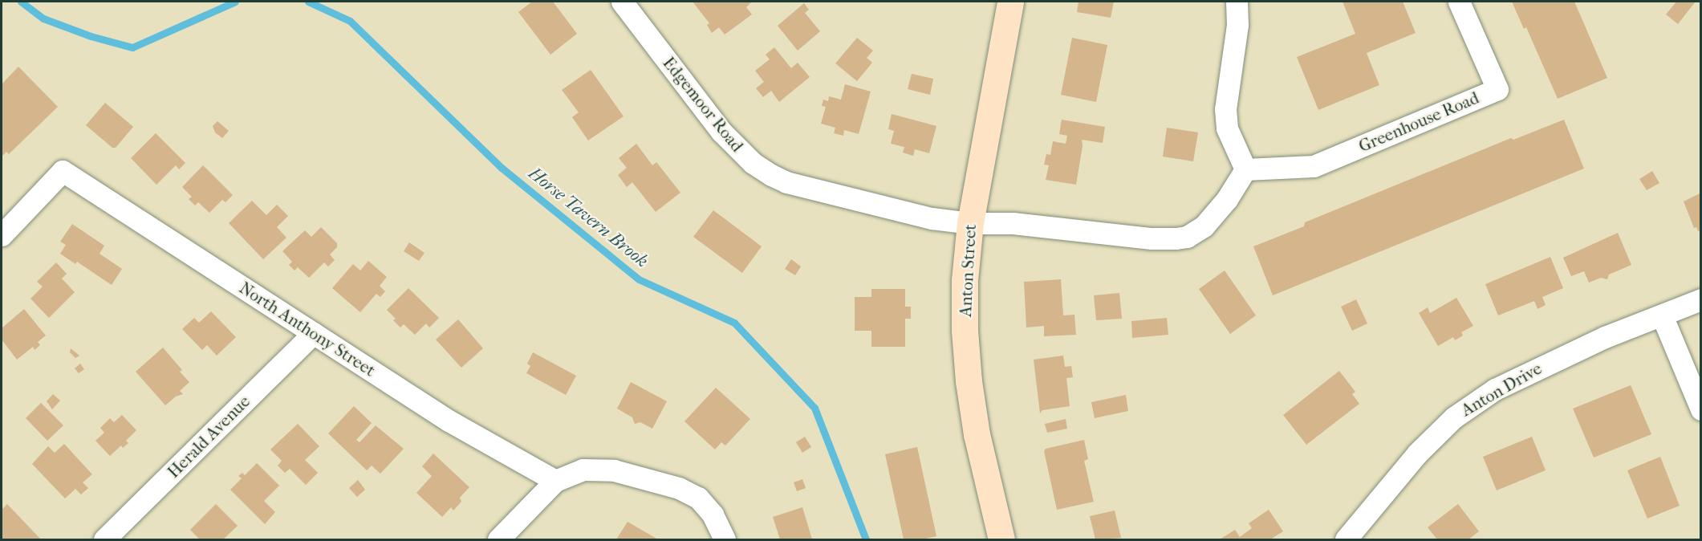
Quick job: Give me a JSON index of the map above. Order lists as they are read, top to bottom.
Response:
{
  "streets": {
    "street": [
      "Edgemoor Road",
      "Greenhouse Road",
      "Anton Street",
      "North Anthony Street",
      "Anton Drive",
      "Herald Avenue"
    ]
  },
  "crossings": [
    ["Edgemoor Road", "Anton Street"],
    ["North Anthony Street", "Herald Avenue"]
  ],
  "water": ["Horse Tavern Brook"]
}
